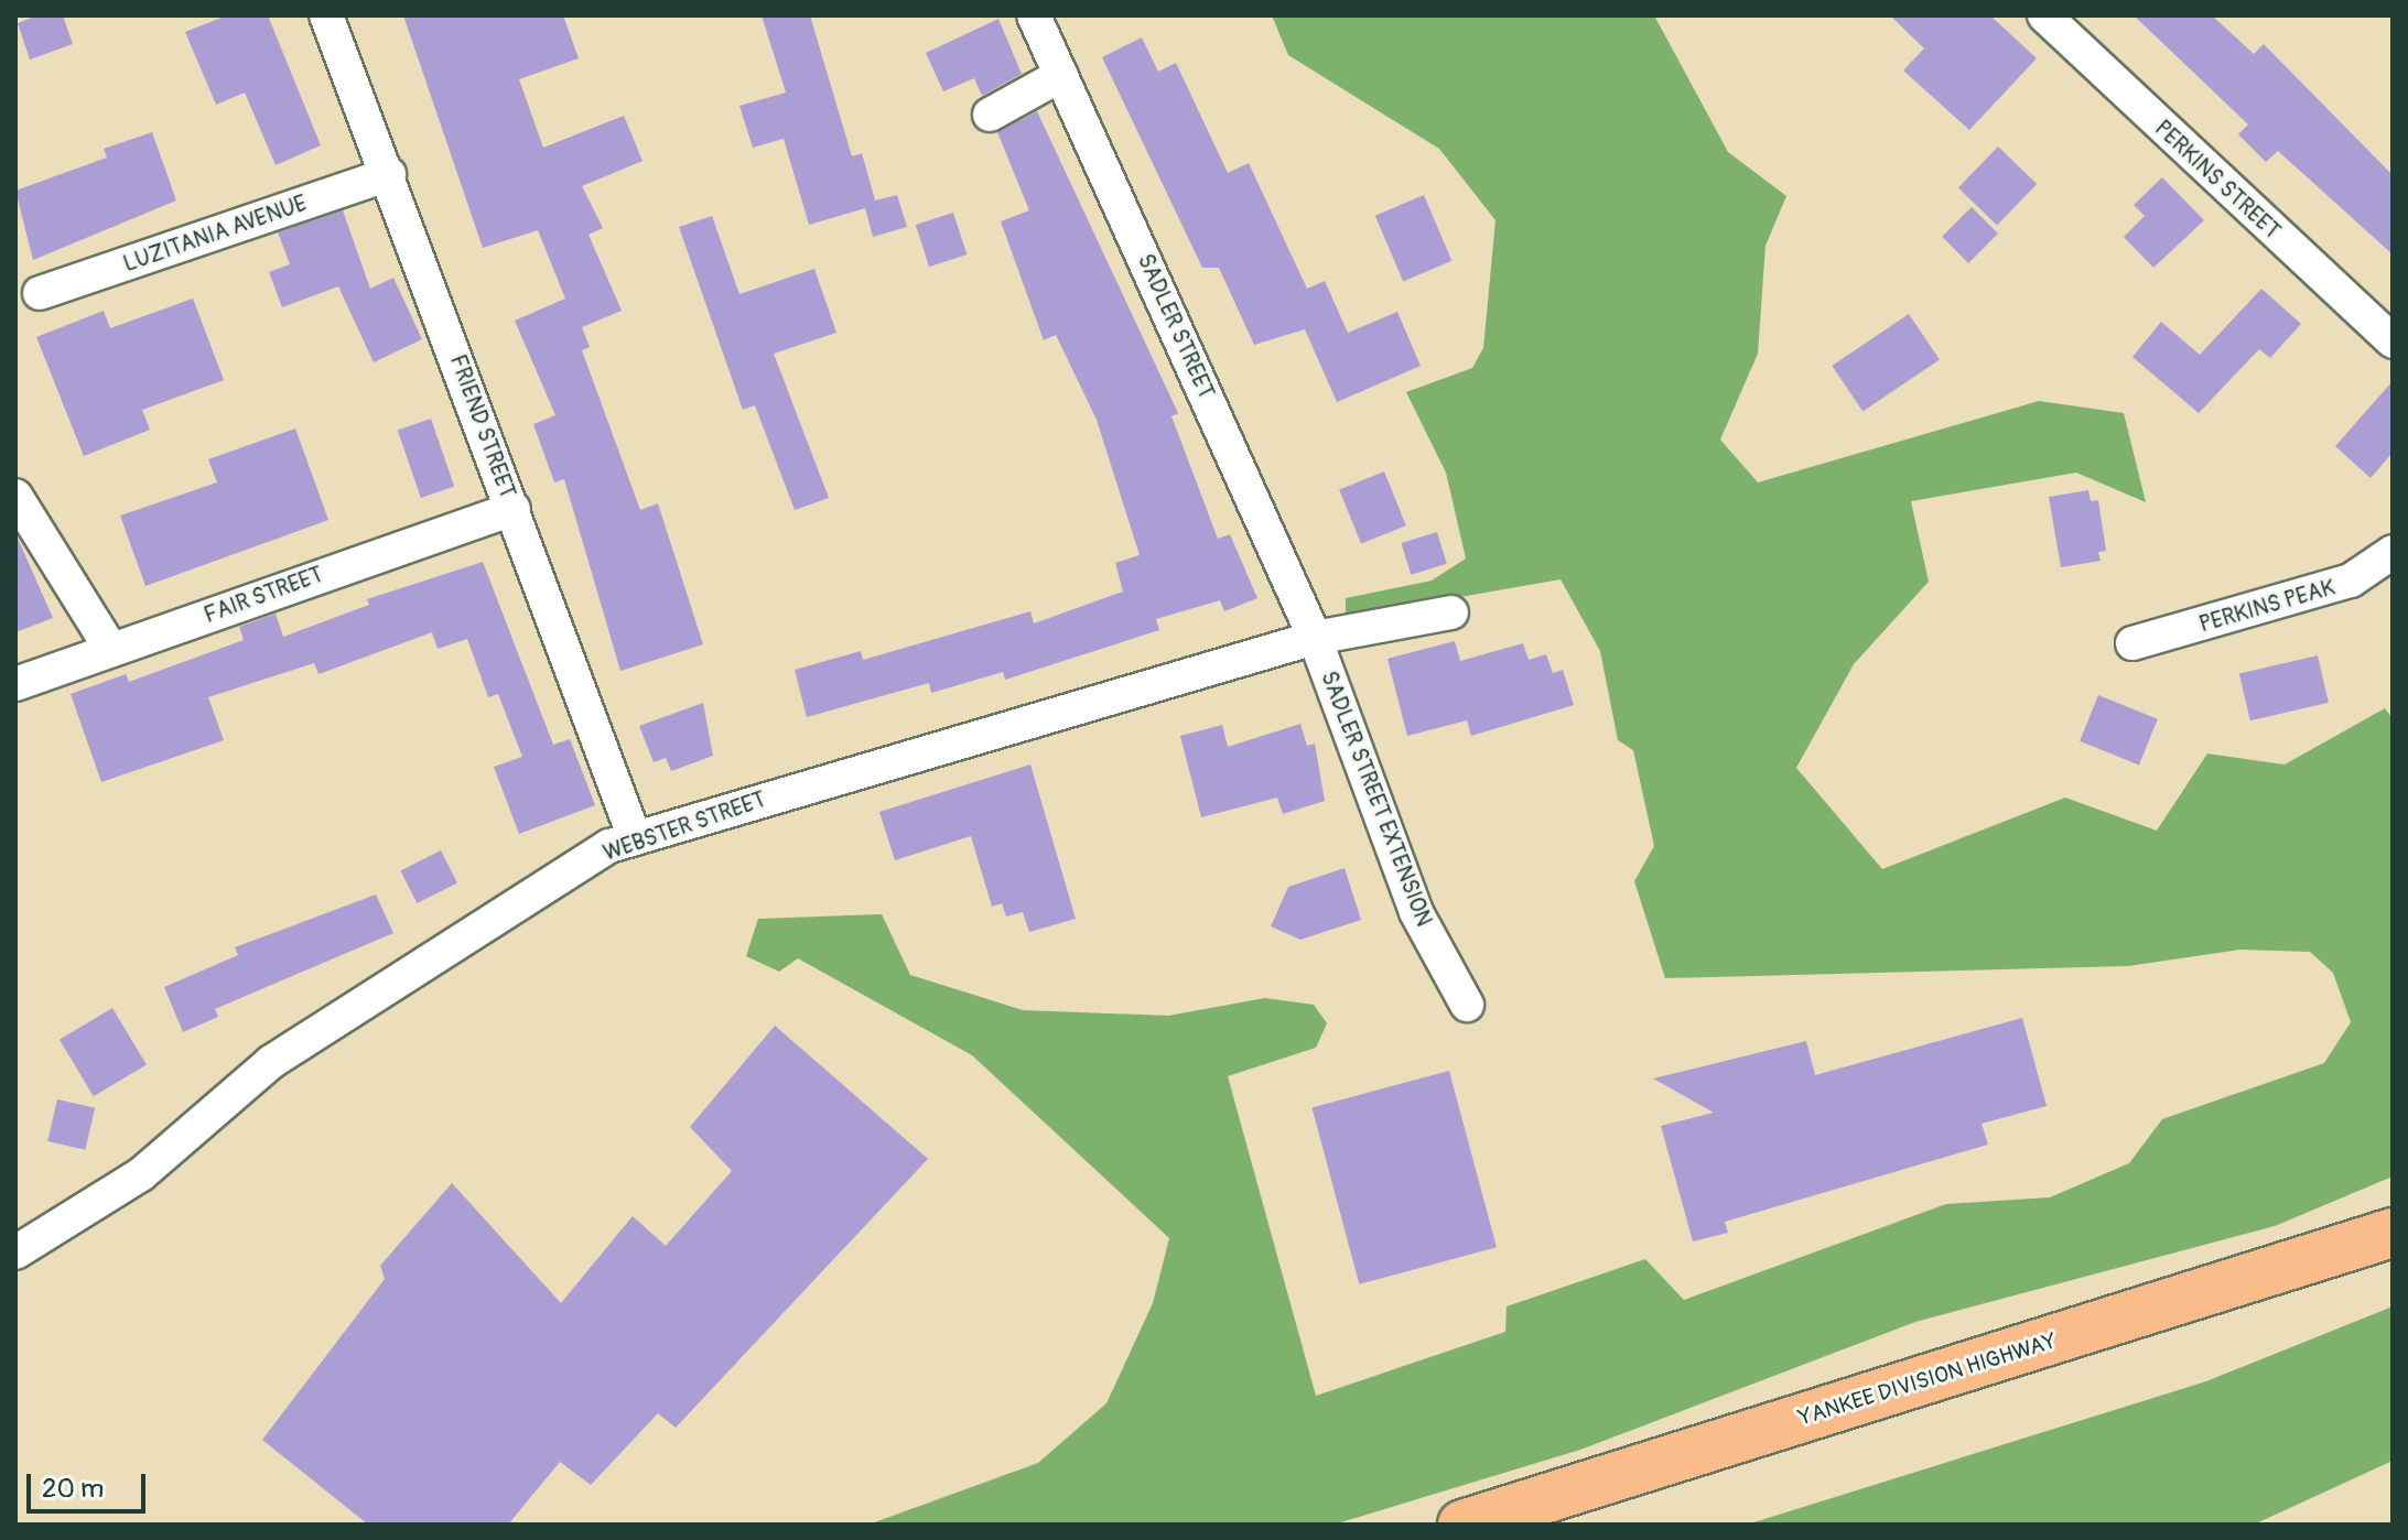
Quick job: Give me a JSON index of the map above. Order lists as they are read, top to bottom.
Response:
{
  "streets": {
    "highway": ["YANKEE DIVISION HIGHWAY"],
    "street": [
      "PERKINS STREET",
      "LUZITANIA AVENUE",
      "SADLER STREET",
      "FRIEND STREET",
      "FAIR STREET",
      "PERKINS PEAK",
      "SADLER STREET EXTENSION",
      "WEBSTER STREET"
    ]
  },
  "crossings": [
    ["LUZITANIA AVENUE", "FRIEND STREET"],
    ["SADLER STREET", "SADLER STREET EXTENSION"],
    ["SADLER STREET", "WEBSTER STREET"],
    ["FRIEND STREET", "FAIR STREET"],
    ["FRIEND STREET", "WEBSTER STREET"],
    ["SADLER STREET EXTENSION", "WEBSTER STREET"]
  ],
  "scale_bar": "20 m"
}
